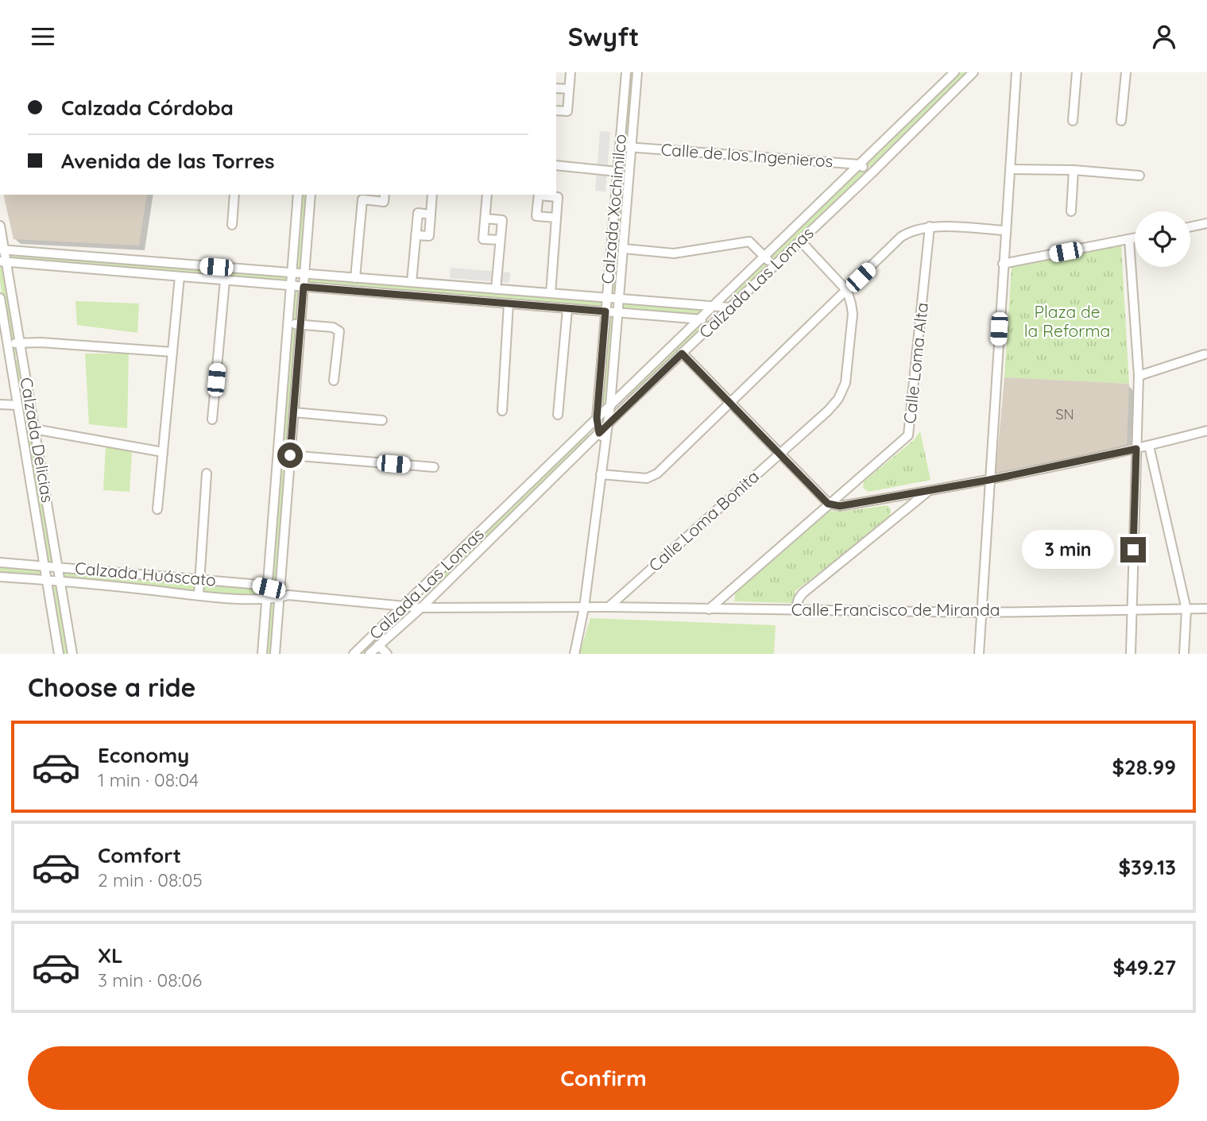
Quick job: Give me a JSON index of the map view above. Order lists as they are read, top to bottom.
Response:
{
  "streets": {
    "street": [
      "Calle de los Ingenieros",
      "Calzada Xochimilco",
      "Calzada Las Lomas",
      "Calle Loma Alta",
      "Calzada Delicias",
      "Calle Loma Bonita",
      "Calzada Huáscato",
      "Calle Francisco de Miranda"
    ]
  },
  "crossings": [
    ["Calle de los Ingenieros", "Calzada Xochimilco"],
    ["Calle de los Ingenieros", "Calzada Las Lomas"],
    ["Calzada Xochimilco", "Calzada Las Lomas"],
    ["Calzada Xochimilco", "Calzada Huáscato"],
    ["Calzada Xochimilco", "Calle Francisco de Miranda"],
    ["Calzada Las Lomas", "Calzada Huáscato"],
    ["Calle Loma Alta", "Calle Francisco de Miranda"],
    ["Calzada Delicias", "Calzada Huáscato"],
    ["Calle Loma Bonita", "Calle Francisco de Miranda"],
    ["Calzada Huáscato", "Calle Francisco de Miranda"]
  ],
  "parks": ["Plaza de la Reforma"],
  "house_numbers": ["SN"],
  "page": {
    "header": "Swyft",
    "banner": ["Calzada Córdoba", "Avenida de las Torres"],
    "bubble": "3 min",
    "heading": "Choose a ride",
    "list": [
      {
        "name": "Economy",
        "note": "1 min · 08:04",
        "value": "$28.99"
      },
      {
        "name": "Comfort",
        "note": "2 min · 08:05",
        "value": "$39.13"
      },
      {
        "name": "XL",
        "note": "3 min · 08:06",
        "value": "$49.27"
      }
    ],
    "buttons": "Confirm"
  }
}
